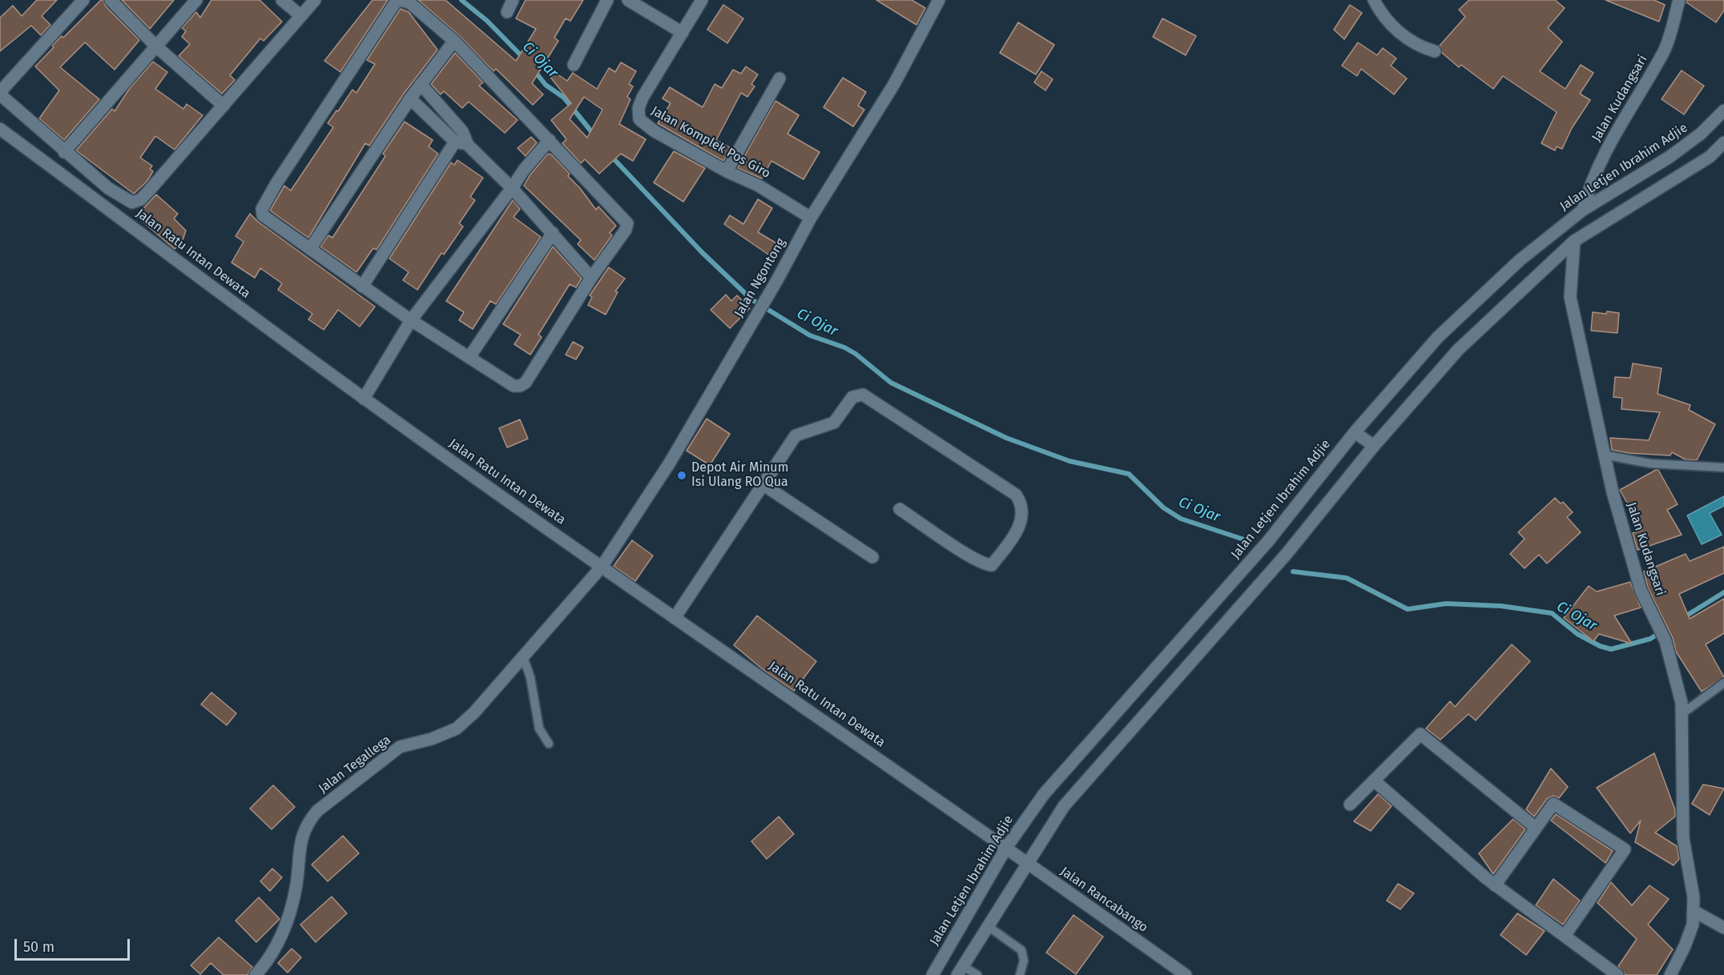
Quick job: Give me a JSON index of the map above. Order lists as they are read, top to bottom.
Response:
{
  "streets": {
    "street": [
      "Jalan Kudangsari",
      "Jalan Komplek Pos Giro",
      "Jalan Letjen Ibrahim Adjie",
      "Jalan Ratu Intan Dewata",
      "Jalan Ngontong",
      "Jalan Tegallega",
      "Jalan Rancabango"
    ]
  },
  "crossings": [
    ["Jalan Kudangsari", "Jalan Letjen Ibrahim Adjie"],
    ["Jalan Komplek Pos Giro", "Jalan Ngontong"],
    ["Jalan Letjen Ibrahim Adjie", "Jalan Ratu Intan Dewata"],
    ["Jalan Letjen Ibrahim Adjie", "Jalan Rancabango"],
    ["Jalan Ratu Intan Dewata", "Jalan Ngontong"],
    ["Jalan Ratu Intan Dewata", "Jalan Tegallega"],
    ["Jalan Ratu Intan Dewata", "Jalan Rancabango"],
    ["Jalan Ngontong", "Jalan Tegallega"]
  ],
  "water": ["Ci Ojar"],
  "places": ["Depot Air Minum Isi Ulang RO Qua"],
  "scale_bar": "50 m"
}
